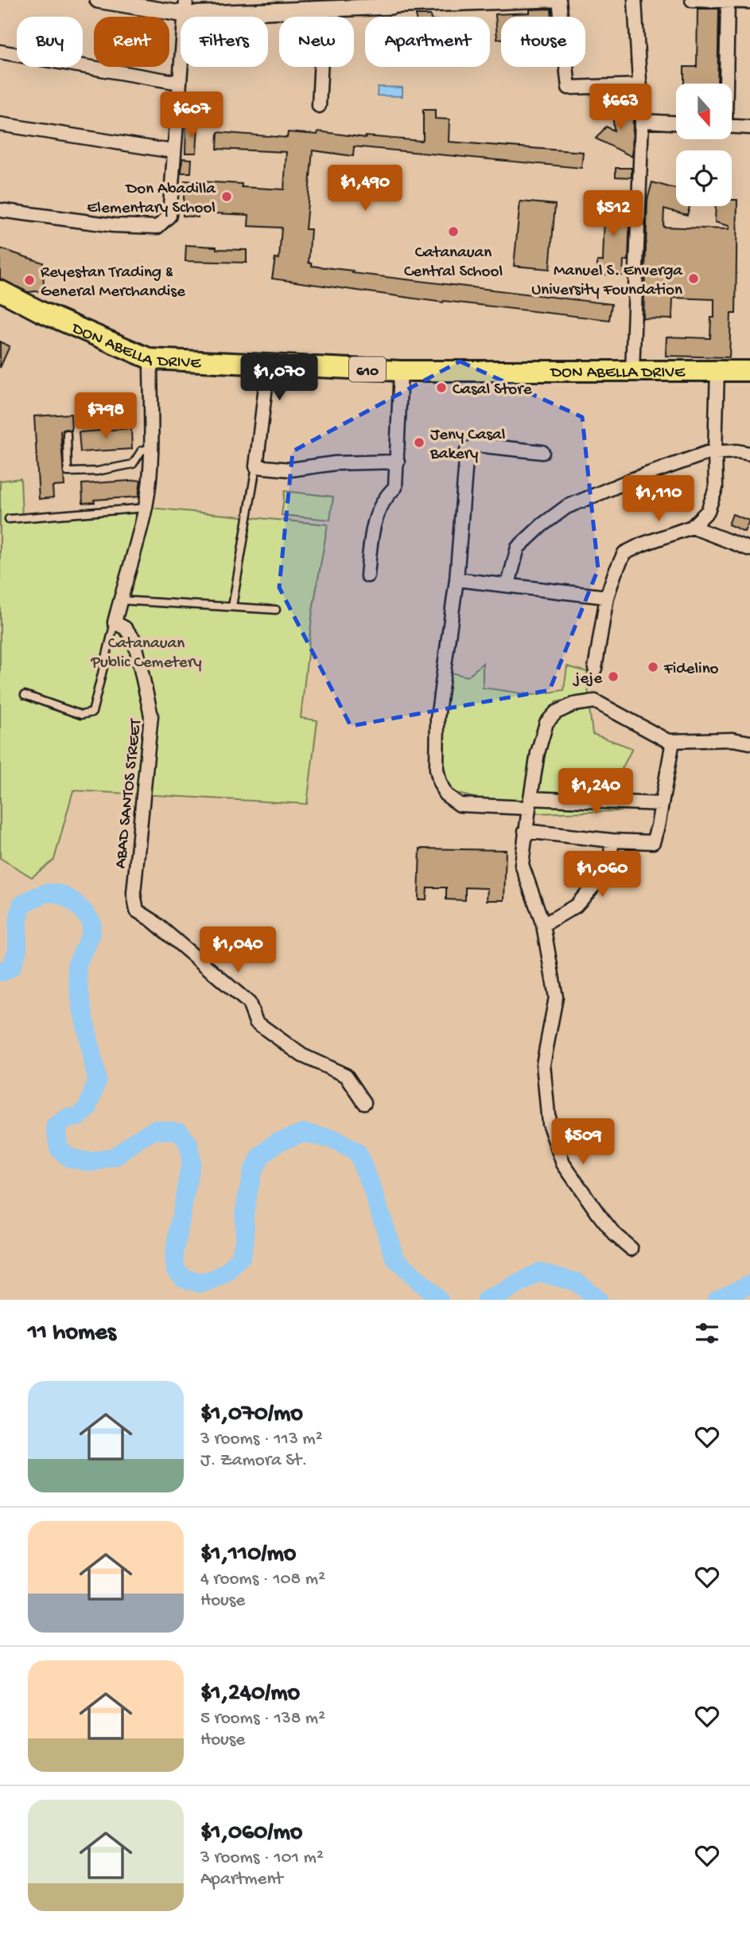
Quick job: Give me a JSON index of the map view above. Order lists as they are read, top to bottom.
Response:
{
  "streets": {
    "main road": ["DON ABELLA DRIVE", "610"],
    "street": ["ABAD SANTOS STREET"]
  },
  "parks": ["Catanauan Public Cemetery"],
  "places": [
    "Don Abadilla Elementary School",
    "Catanauan Central School",
    "Manuel S. Enverga University Foundation",
    "Reyestan Trading & General Merchandise",
    "Casal Store",
    "Jeny Casal Bakery",
    "Fidelino",
    "jeje"
  ],
  "north": "bottom",
  "page": {
    "chip": [
      "Buy",
      "Rent",
      "Filters",
      "New",
      "Apartment",
      "House"
    ],
    "price": [
      "$663",
      "$607",
      "$1,490",
      "$512",
      "$1,070",
      "$798",
      "$1,110",
      "$1,240",
      "$1,060",
      "$1,040",
      "$509"
    ],
    "heading": "11 homes",
    "list": [
      {
        "name": "$1,070/mo",
        "note": "3 rooms · 113 m² · J. Zamora St."
      },
      {
        "name": "$1,110/mo",
        "note": "4 rooms · 108 m² · House"
      },
      {
        "name": "$1,240/mo",
        "note": "5 rooms · 138 m² · House"
      },
      {
        "name": "$1,060/mo",
        "note": "3 rooms · 101 m² · Apartment"
      }
    ]
  }
}
